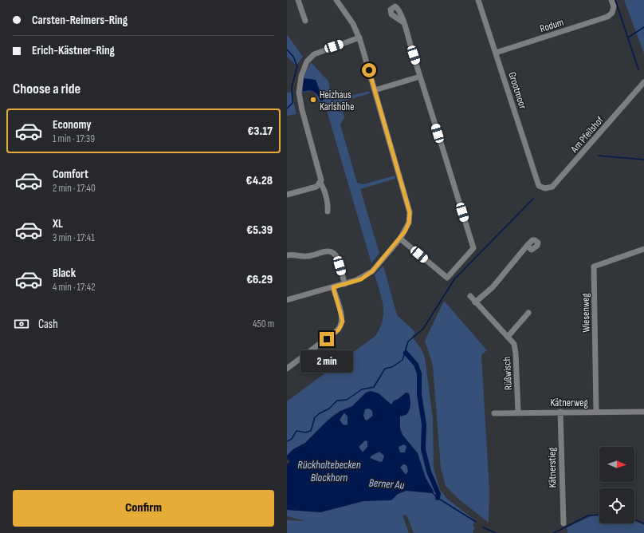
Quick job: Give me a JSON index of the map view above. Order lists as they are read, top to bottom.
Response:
{
  "streets": {
    "street": [
      "Rodum",
      "Grootmoor",
      "Am Pfeilshof",
      "Wiesenweg",
      "Rüßwisch",
      "Kätnerweg",
      "Kätnerstieg"
    ]
  },
  "crossings": [
    ["Rodum", "Grootmoor"],
    ["Grootmoor", "Am Pfeilshof"],
    ["Wiesenweg", "Kätnerweg"],
    ["Rüßwisch", "Kätnerweg"],
    ["Kätnerweg", "Kätnerstieg"]
  ],
  "water": ["Rückhaltebecken Blockhorn", "Berner Au"],
  "places": ["Heizhaus Karlshöhe"],
  "north": "right",
  "page": {
    "banner": ["Carsten-Reimers-Ring", "Erich-Kästner-Ring"],
    "heading": "Choose a ride",
    "list": [
      {
        "name": "Economy",
        "note": "1 min · 17:39",
        "value": "€3.17"
      },
      {
        "name": "Comfort",
        "note": "2 min · 17:40",
        "value": "€4.28"
      },
      {
        "name": "XL",
        "note": "3 min · 17:41",
        "value": "€5.39"
      },
      {
        "name": "Black",
        "note": "4 min · 17:42",
        "value": "€6.29"
      }
    ],
    "pay": ["Cash", "450 m"],
    "bubble": "2 min",
    "buttons": "Confirm"
  }
}
